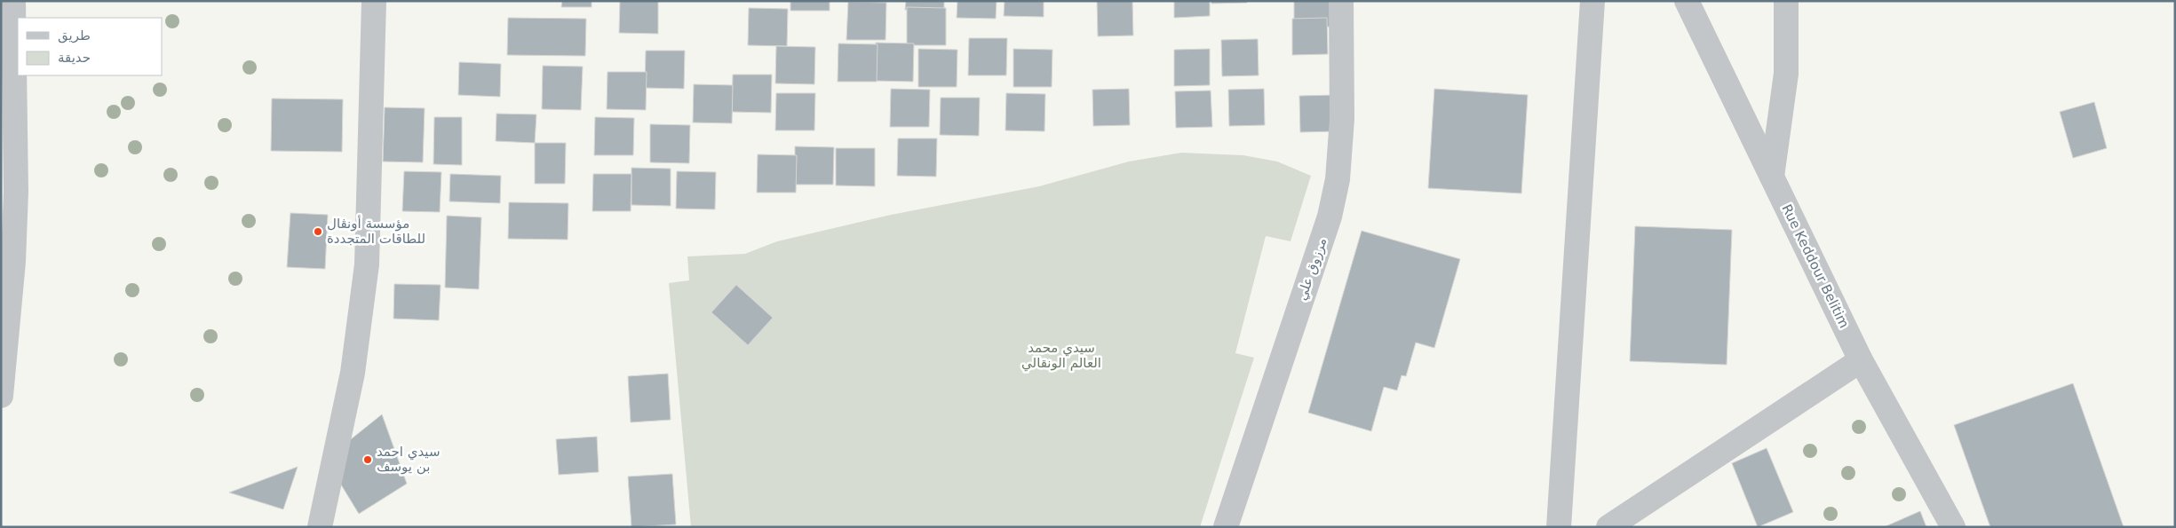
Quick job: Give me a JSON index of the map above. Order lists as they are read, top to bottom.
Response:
{
  "streets": {
    "street": ["Rue Keddour Belitim", "مرزوق علي"]
  },
  "parks": ["سيدي محمد العالم الونقالي"],
  "places": ["مؤسسة أونڨال للطاقات المتجددة", "سيدي احمد بن يوسف"],
  "legend": ["طريق", "حديقة"]
}
